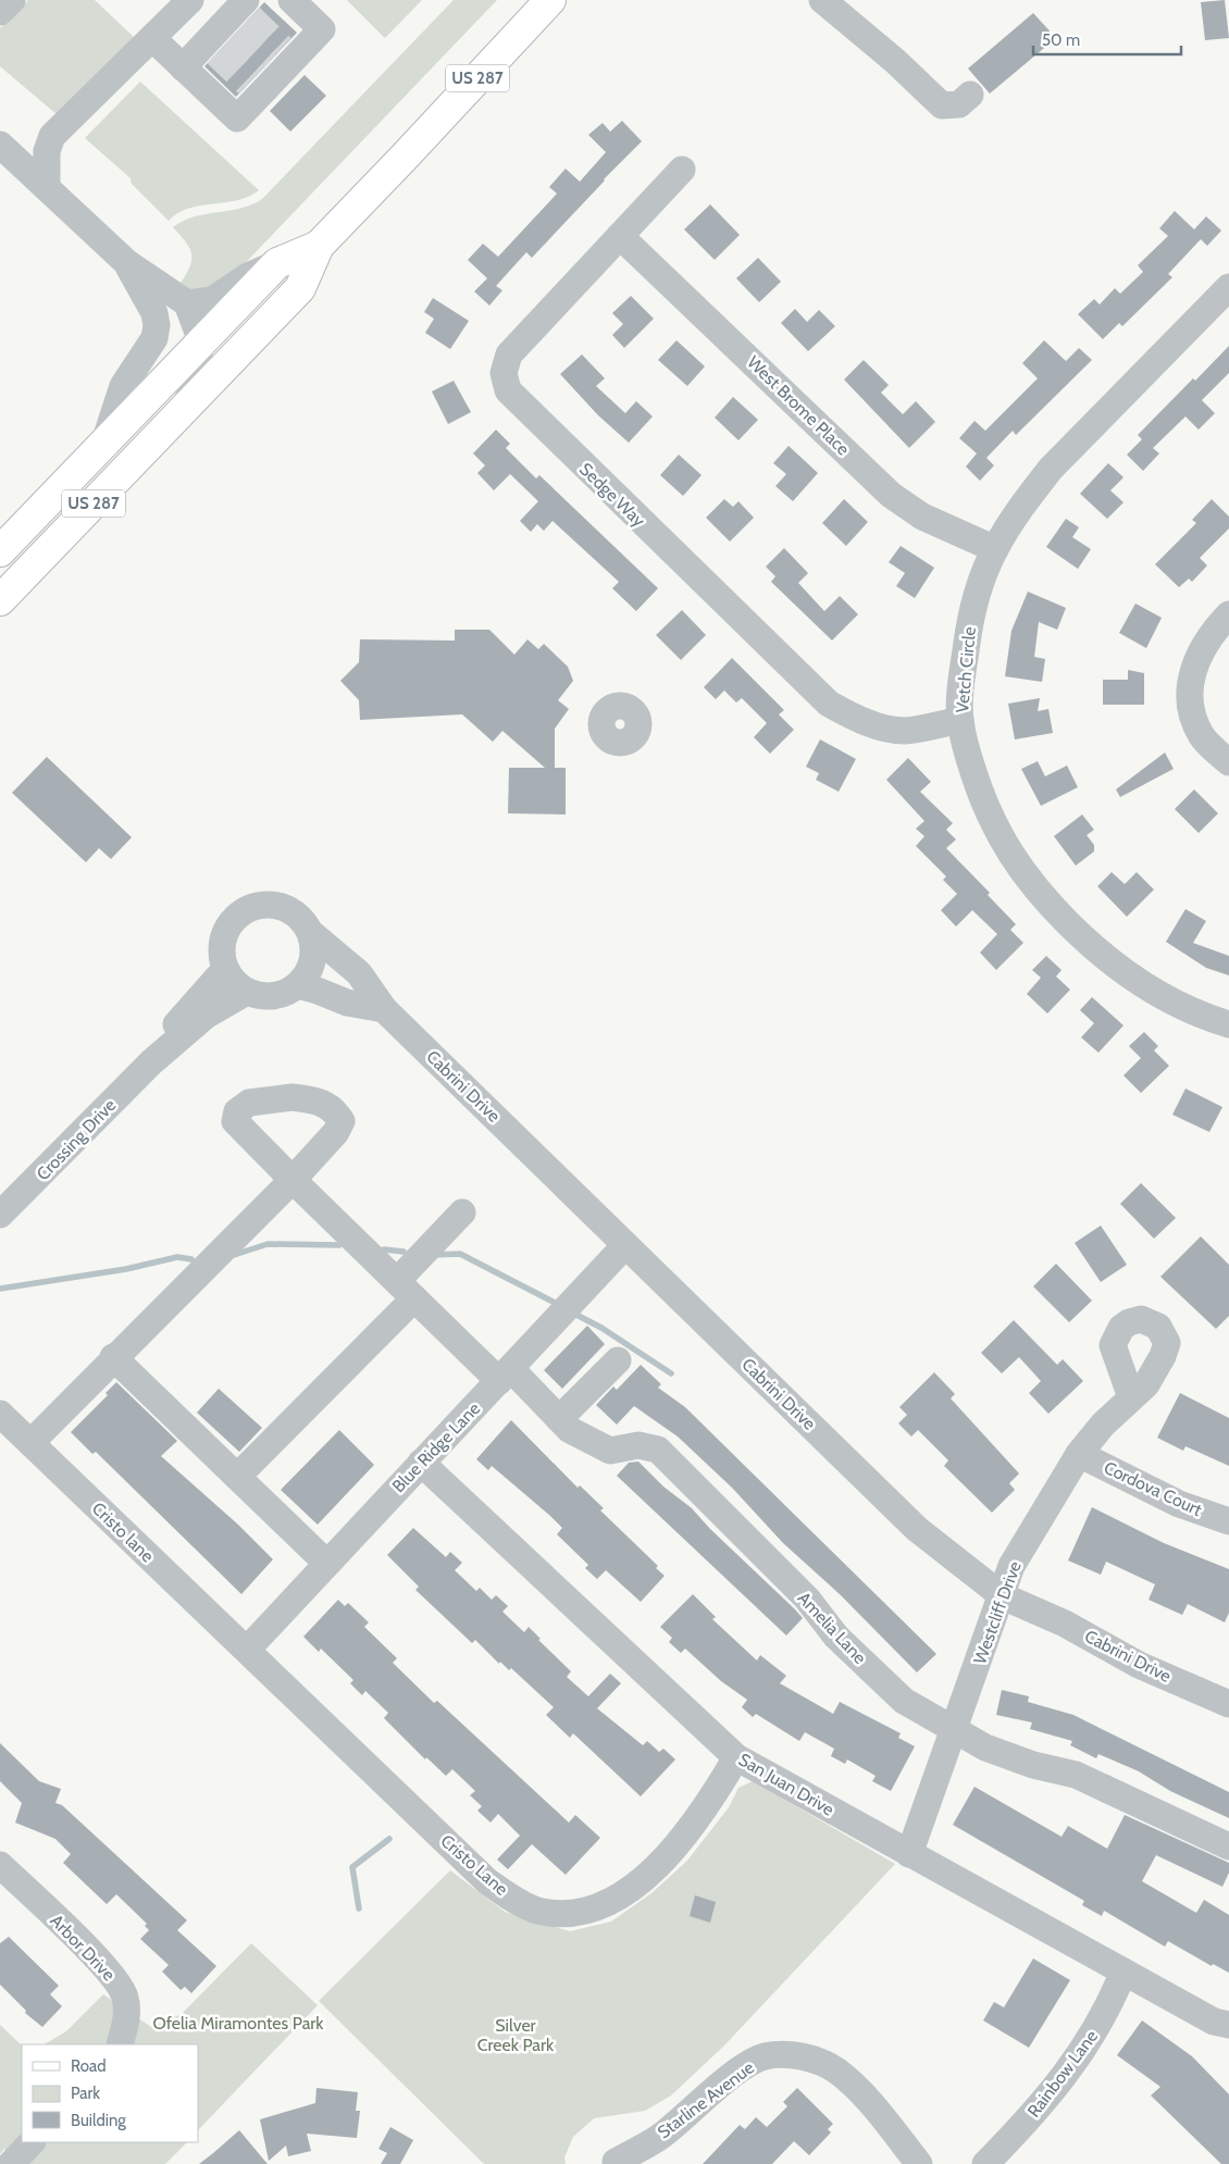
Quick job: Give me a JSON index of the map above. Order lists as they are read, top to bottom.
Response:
{
  "streets": {
    "main road": ["US 287"],
    "street": [
      "West Brome Place",
      "Sedge Way",
      "Vetch Circle",
      "Cabrini Drive",
      "Crossing Drive",
      "Blue Ridge Lane",
      "Cordova Court",
      "Cristo lane",
      "Westcliff Drive",
      "Amelia Lane",
      "San Juan Drive",
      "Cristo Lane",
      "Arbor Drive",
      "Rainbow Lane",
      "Starline Avenue"
    ]
  },
  "crossings": [
    ["West Brome Place", "Sedge Way"],
    ["West Brome Place", "Vetch Circle"],
    ["Sedge Way", "Vetch Circle"],
    ["Cabrini Drive", "Crossing Drive"],
    ["Cabrini Drive", "Blue Ridge Lane"],
    ["Cabrini Drive", "Westcliff Drive"],
    ["Blue Ridge Lane", "Cristo lane"],
    ["Blue Ridge Lane", "Amelia Lane"],
    ["Blue Ridge Lane", "San Juan Drive"],
    ["Blue Ridge Lane", "Cristo Lane"],
    ["Cordova Court", "Westcliff Drive"],
    ["Cristo lane", "Cristo Lane"],
    ["Westcliff Drive", "Amelia Lane"],
    ["Westcliff Drive", "San Juan Drive"],
    ["San Juan Drive", "Cristo Lane"],
    ["San Juan Drive", "Rainbow Lane"]
  ],
  "parks": ["Ofelia Miramontes Park", "Silver Creek Park"],
  "legend": ["Road", "Park", "Building"],
  "scale_bar": "50 m"
}
